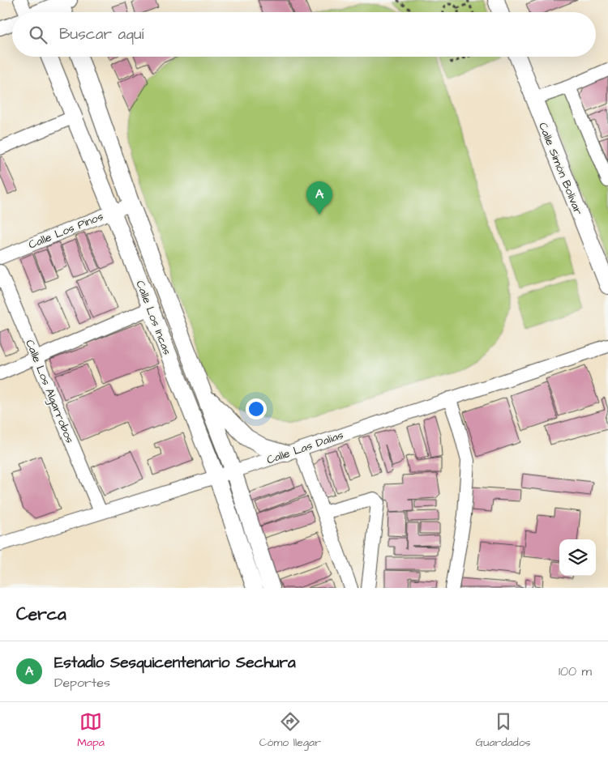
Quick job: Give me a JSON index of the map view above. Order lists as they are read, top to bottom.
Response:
{
  "streets": {
    "street": [
      "Calle Simón Bolivar",
      "Calle Los Pinos",
      "Calle Los Incas",
      "Calle Los Algarrobos",
      "Calle Las Dalias"
    ]
  },
  "crossings": [
    ["Calle Los Pinos", "Calle Los Incas"],
    ["Calle Los Incas", "Calle Las Dalias"],
    ["Calle Los Algarrobos", "Calle Las Dalias"]
  ],
  "page": {
    "search": "Buscar aquí",
    "pins": "A",
    "heading": "Cerca",
    "list": [
      {
        "mark": "A",
        "name": "Estadio Sesquicentenario Sechura",
        "note": "Deportes",
        "value": "100 m"
      }
    ],
    "nav": ["Mapa", "Cómo llegar", "Guardados"]
  }
}
